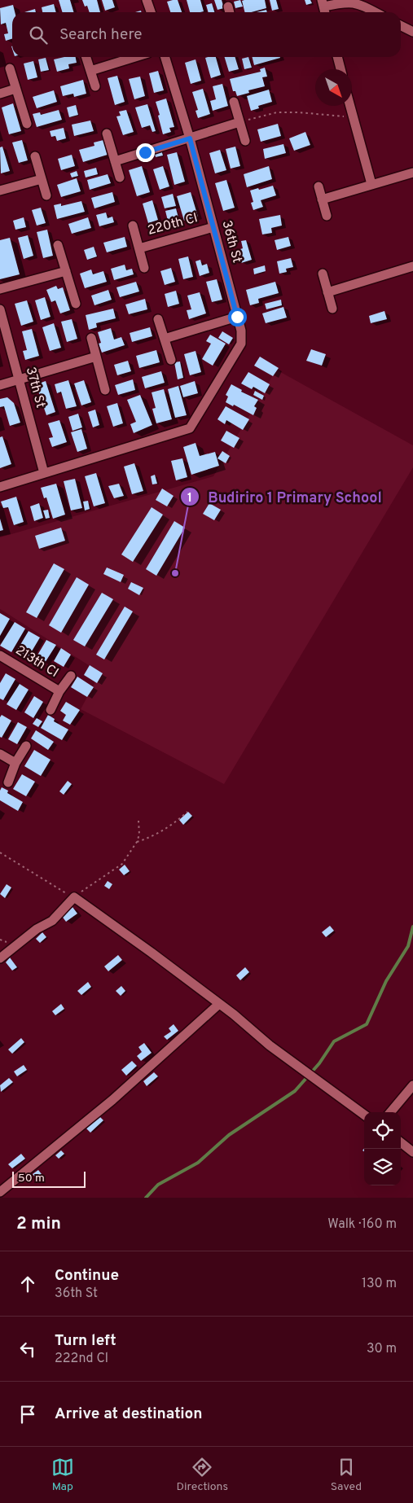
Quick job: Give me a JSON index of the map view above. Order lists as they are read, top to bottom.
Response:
{
  "streets": {
    "street": [
      "220th Cl",
      "36th St",
      "37th St",
      "213th Cl"
    ]
  },
  "crossings": [
    ["220th Cl", "36th St"],
    ["36th St", "37th St"]
  ],
  "places": ["Budiriro 1 Primary School"],
  "scale_bar": "50 m",
  "north": "bottom right",
  "page": {
    "search": "Search here",
    "scale": "50 m",
    "heading": ["2 min", "Walk · 160 m"],
    "list": [
      ["Continue", "36th St", "130 m"],
      ["Turn left", "222nd Cl", "30 m"],
      "Arrive at destination"
    ],
    "nav": ["Map", "Directions", "Saved"]
  }
}
